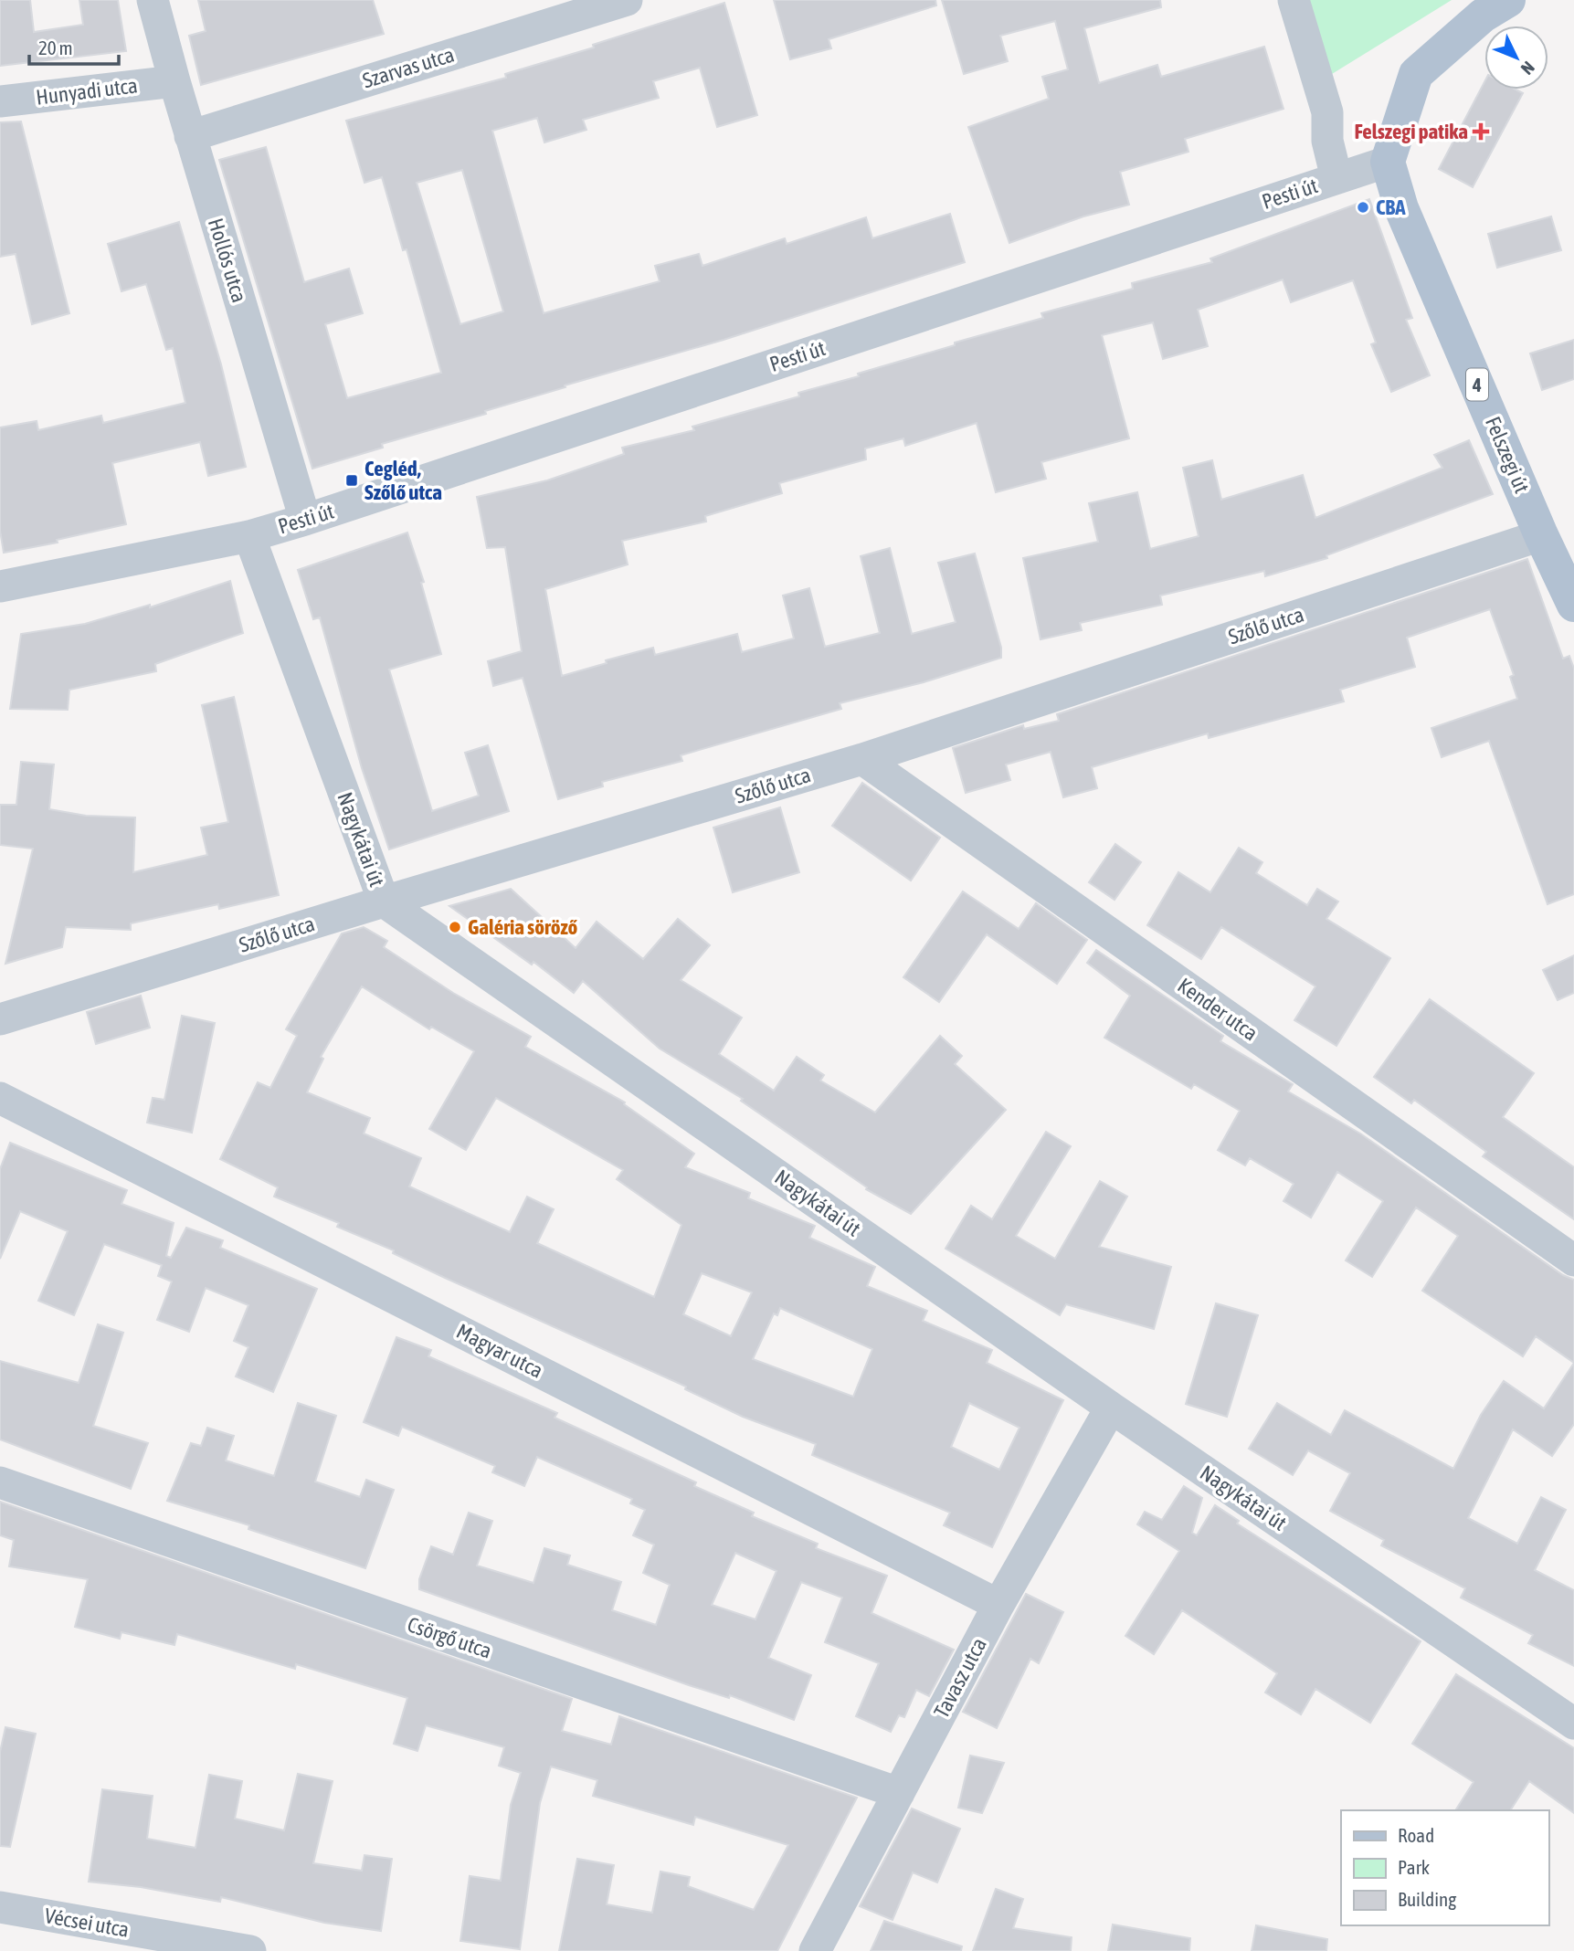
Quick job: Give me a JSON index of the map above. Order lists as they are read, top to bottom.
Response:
{
  "streets": {
    "main road": ["4", "Felszegi út"],
    "street": [
      "Szarvas utca",
      "Hunyadi utca",
      "Pesti út",
      "Hollós utca",
      "Szőlő utca",
      "Nagykátai út",
      "Kender utca",
      "Magyar utca",
      "Csörgő utca",
      "Tavasz utca",
      "Vécsei utca"
    ]
  },
  "crossings": [
    ["Szarvas utca", "Hollós utca"],
    ["Hunyadi utca", "Hollós utca"],
    ["Pesti út", "Hollós utca"],
    ["Pesti út", "Felszegi út"],
    ["Pesti út", "Nagykátai út"],
    ["Felszegi út", "Szőlő utca"],
    ["Szőlő utca", "Nagykátai út"],
    ["Szőlő utca", "Kender utca"],
    ["Nagykátai út", "Tavasz utca"],
    ["Magyar utca", "Tavasz utca"],
    ["Csörgő utca", "Tavasz utca"]
  ],
  "places": {
    "health": ["Felszegi patika"],
    "other": ["CBA", "Galéria söröző"],
    "transit": ["Cegléd, Szőlő utca"]
  },
  "legend": ["Road", "Park", "Building"],
  "scale_bar": "20 m",
  "north": "bottom right"
}
